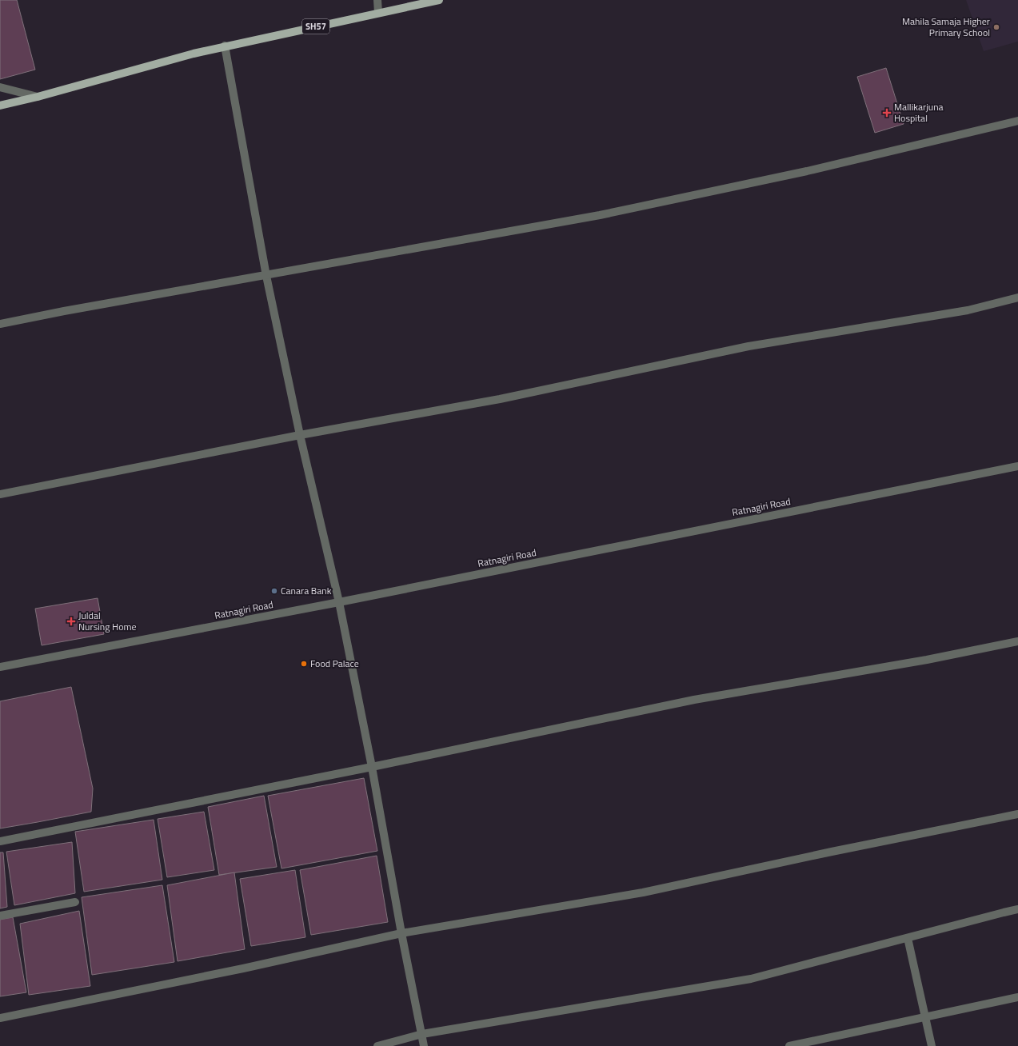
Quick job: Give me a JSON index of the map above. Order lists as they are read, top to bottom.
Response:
{
  "streets": {
    "main road": ["SH57"],
    "street": ["Ratnagiri Road"]
  },
  "places": {
    "other": ["Mahila Samaja Higher Primary School", "Canara Bank", "Food Palace"],
    "health": ["Mallikarjuna Hospital", "Juldal Nursing Home"]
  }
}
